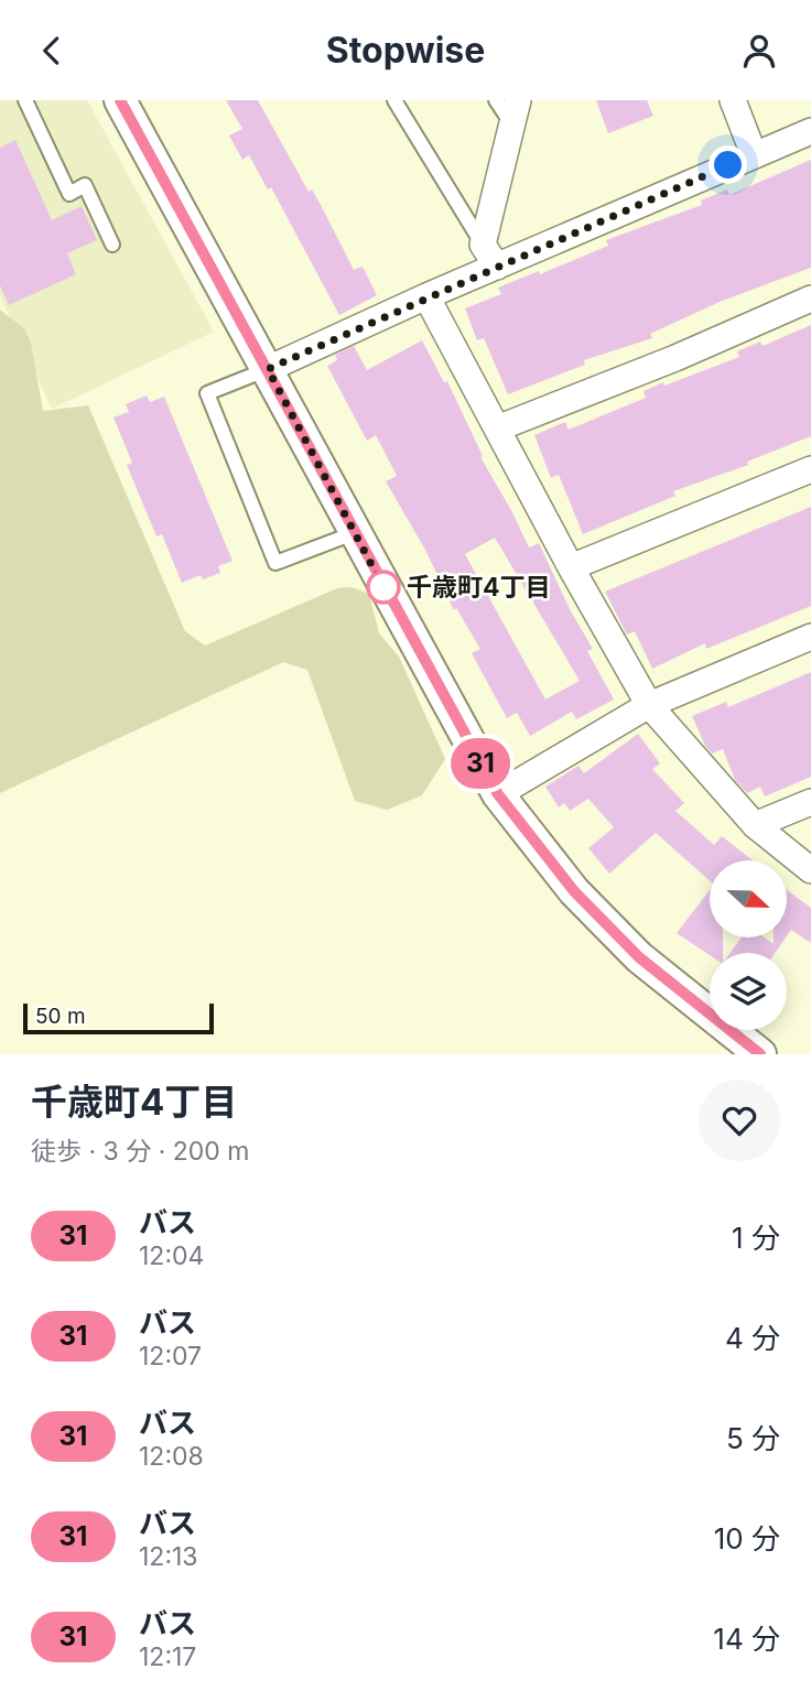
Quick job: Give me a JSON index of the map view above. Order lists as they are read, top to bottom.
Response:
{
  "places": ["千歳町4丁目"],
  "lines": ["bus line 31"],
  "scale_bar": "50 m",
  "north": "right",
  "page": {
    "header": "Stopwise",
    "on_map": "31",
    "scale": "50 m",
    "heading": ["千歳町4丁目", "徒歩 · 3 分 · 200 m"],
    "list": [
      {
        "mark": "31",
        "name": "バス",
        "note": "12:04",
        "value": "1 分"
      },
      {
        "mark": "31",
        "name": "バス",
        "note": "12:07",
        "value": "4 分"
      },
      {
        "mark": "31",
        "name": "バス",
        "note": "12:08",
        "value": "5 分"
      },
      {
        "mark": "31",
        "name": "バス",
        "note": "12:13",
        "value": "10 分"
      },
      {
        "mark": "31",
        "name": "バス",
        "note": "12:17",
        "value": "14 分"
      }
    ]
  }
}
